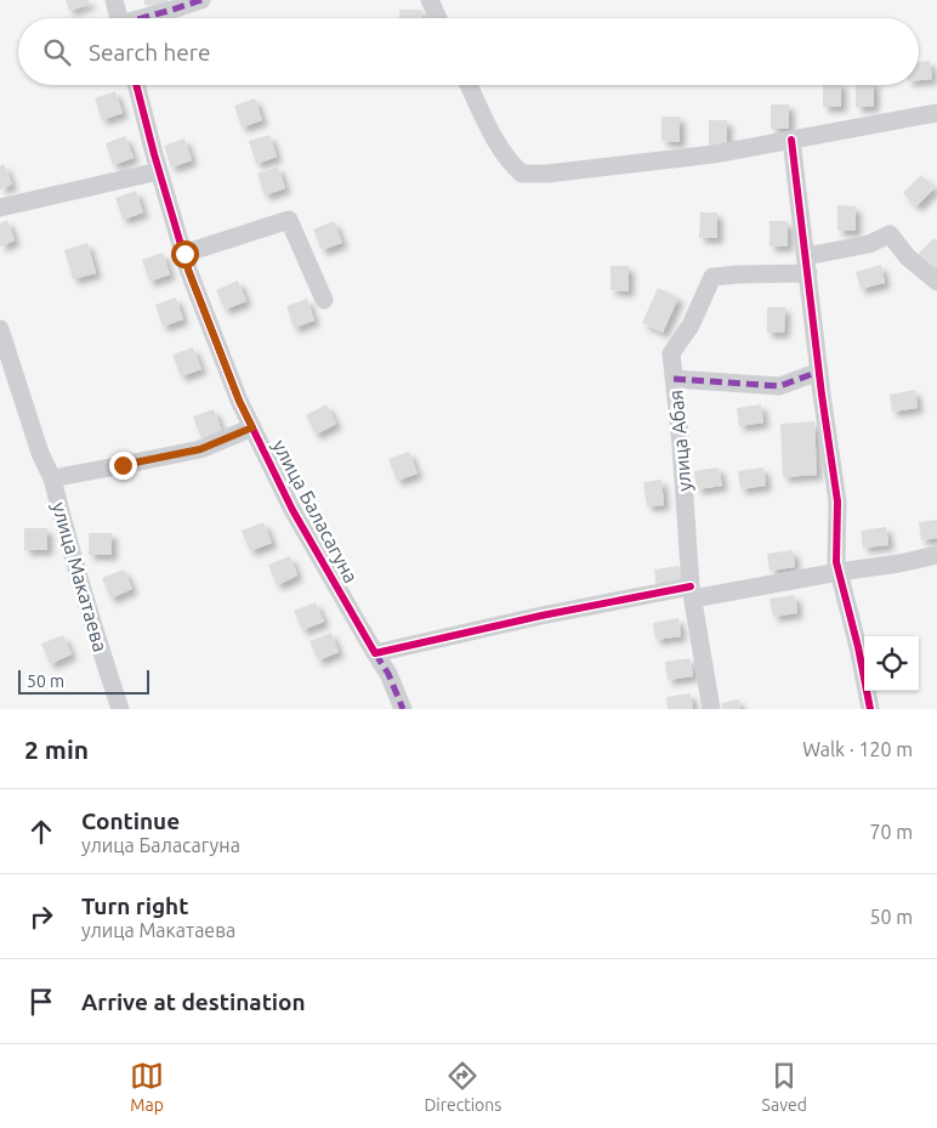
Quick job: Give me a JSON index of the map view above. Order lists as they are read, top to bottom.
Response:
{
  "streets": {
    "street": ["улица Абая", "улица Баласагуна", "улица Макатаева"]
  },
  "crossings": [
    ["улица Баласагуна", "улица Макатаева"]
  ],
  "scale_bar": "50 m",
  "page": {
    "search": "Search here",
    "scale": "50 m",
    "heading": ["2 min", "Walk · 120 m"],
    "list": [
      ["Continue", "улица Баласагуна", "70 m"],
      ["Turn right", "улица Макатаева", "50 m"],
      "Arrive at destination"
    ],
    "nav": ["Map", "Directions", "Saved"]
  }
}
